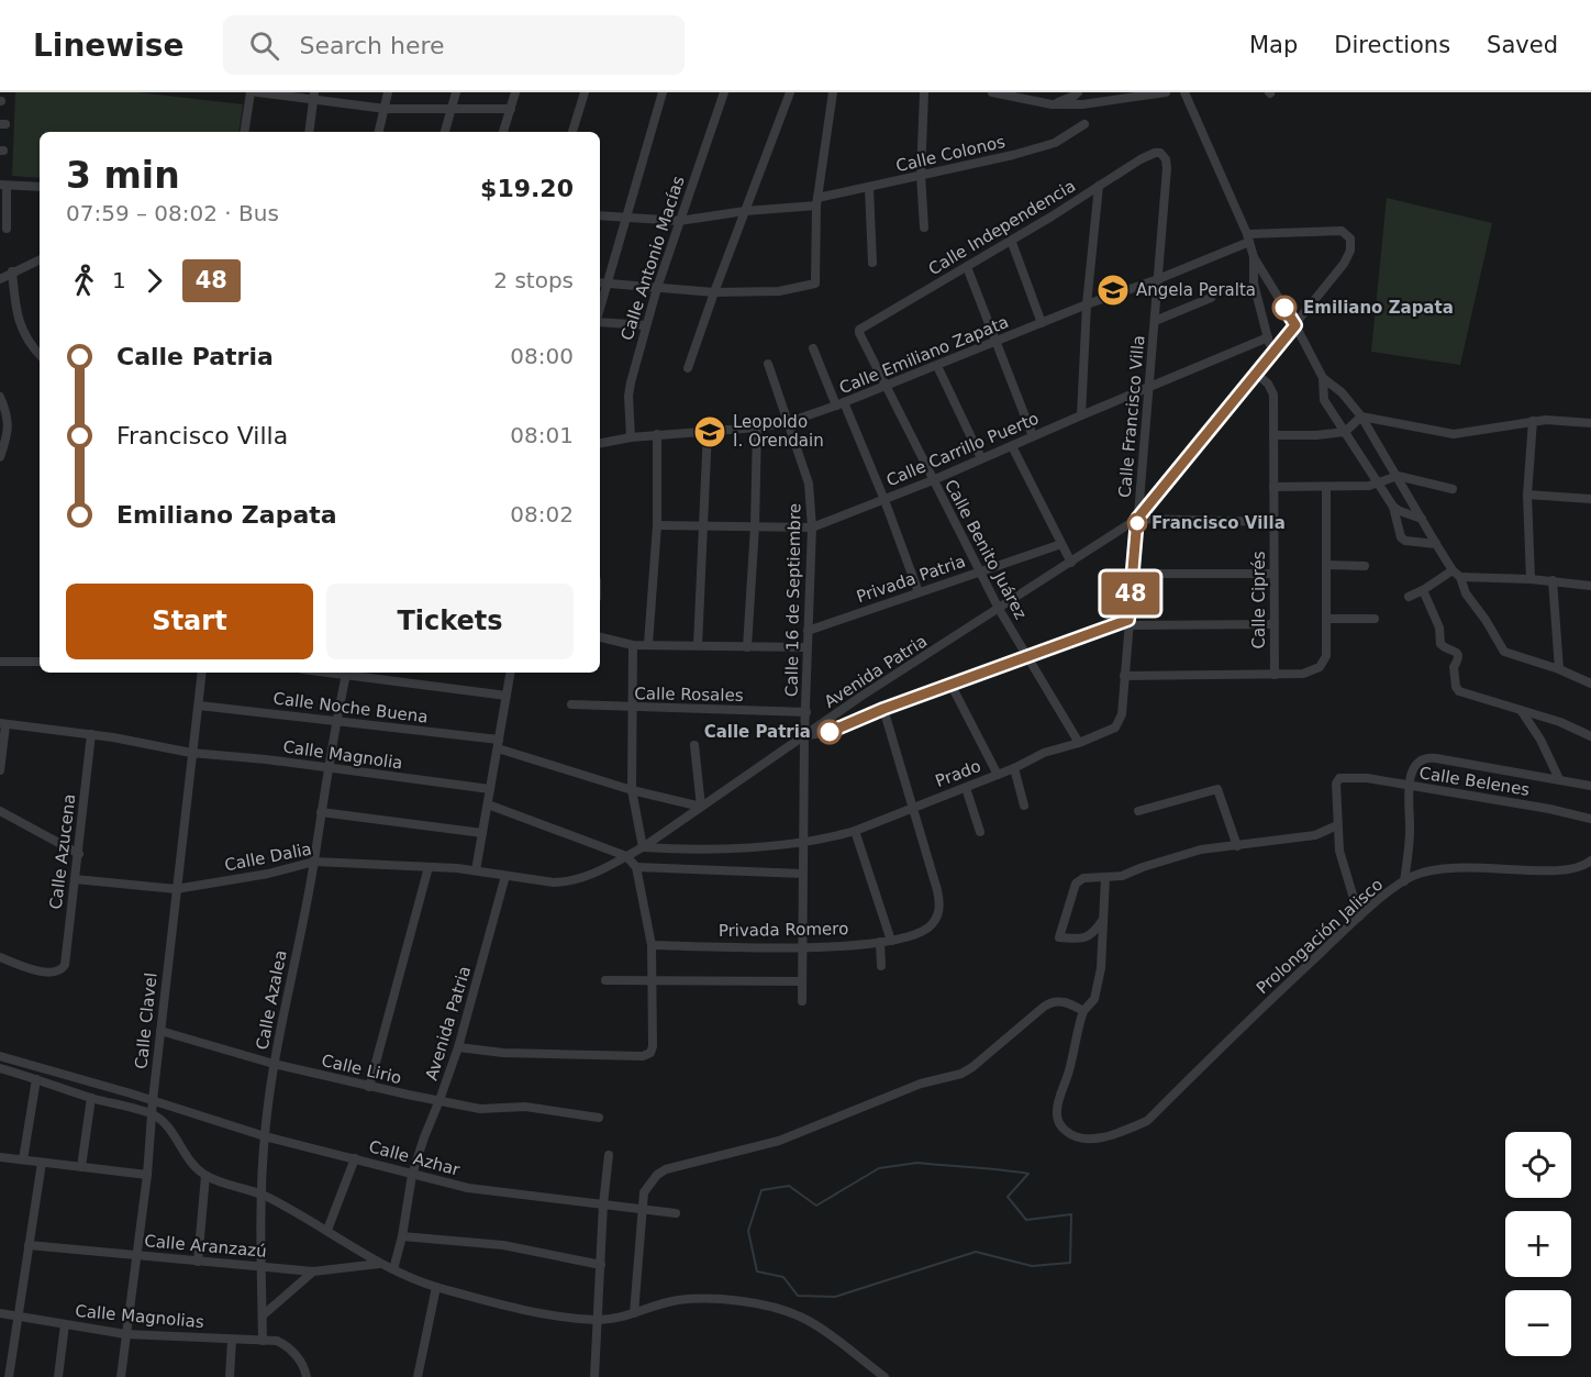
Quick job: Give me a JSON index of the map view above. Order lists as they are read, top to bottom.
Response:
{
  "streets": {
    "street": [
      "Calle Colonos",
      "Calle Independencia",
      "Calle Antonio Macías",
      "Calle Emiliano Zapata",
      "Calle Francisco Villa",
      "Calle Carrillo Puerto",
      "Calle Benito Juárez",
      "Privada Patria",
      "Calle 16 de Septiembre",
      "Calle Ciprés",
      "Avenida Patria",
      "Calle Rosales",
      "Calle Noche Buena",
      "Calle Magnolia",
      "Prado",
      "Calle Belenes",
      "Calle Azucena",
      "Calle Dalia",
      "Privada Romero",
      "Prolongación Jalisco",
      "Calle Azalea",
      "Calle Clavel",
      "Calle Lirio",
      "Calle Azhar",
      "Calle Aranzazú",
      "Calle Magnolias"
    ]
  },
  "crossings": [
    ["Calle Colonos", "Calle Antonio Macías"],
    ["Calle Independencia", "Calle Francisco Villa"],
    ["Calle Independencia", "Calle Benito Juárez"],
    ["Calle Antonio Macías", "Calle Emiliano Zapata"],
    ["Calle Emiliano Zapata", "Calle Francisco Villa"],
    ["Calle Emiliano Zapata", "Calle Benito Juárez"],
    ["Calle Emiliano Zapata", "Calle 16 de Septiembre"],
    ["Calle Emiliano Zapata", "Avenida Patria"],
    ["Calle Francisco Villa", "Calle Carrillo Puerto"],
    ["Calle Francisco Villa", "Avenida Patria"],
    ["Calle Francisco Villa", "Prado"],
    ["Calle Carrillo Puerto", "Calle Benito Juárez"],
    ["Calle Carrillo Puerto", "Calle 16 de Septiembre"],
    ["Calle Benito Juárez", "Privada Patria"],
    ["Calle Benito Juárez", "Avenida Patria"],
    ["Calle Benito Juárez", "Prado"],
    ["Privada Patria", "Calle 16 de Septiembre"],
    ["Calle 16 de Septiembre", "Avenida Patria"],
    ["Calle 16 de Septiembre", "Calle Rosales"],
    ["Calle 16 de Septiembre", "Prado"],
    ["Calle 16 de Septiembre", "Privada Romero"],
    ["Calle Ciprés", "Avenida Patria"],
    ["Avenida Patria", "Calle Noche Buena"],
    ["Avenida Patria", "Prado"],
    ["Avenida Patria", "Calle Dalia"],
    ["Avenida Patria", "Calle Lirio"],
    ["Avenida Patria", "Calle Azhar"],
    ["Calle Noche Buena", "Calle Azalea"],
    ["Calle Noche Buena", "Calle Clavel"],
    ["Calle Magnolia", "Calle Azucena"],
    ["Calle Magnolia", "Calle Azalea"],
    ["Calle Magnolia", "Calle Clavel"],
    ["Prado", "Privada Romero"],
    ["Calle Belenes", "Prolongación Jalisco"],
    ["Calle Azucena", "Calle Dalia"],
    ["Calle Dalia", "Calle Azalea"],
    ["Calle Dalia", "Calle Clavel"],
    ["Calle Azalea", "Calle Lirio"],
    ["Calle Azalea", "Calle Azhar"],
    ["Calle Azalea", "Calle Aranzazú"],
    ["Calle Azalea", "Calle Magnolias"],
    ["Calle Clavel", "Calle Lirio"],
    ["Calle Clavel", "Calle Azhar"],
    ["Calle Clavel", "Calle Aranzazú"],
    ["Calle Clavel", "Calle Magnolias"]
  ],
  "places": {
    "school or university": ["Angela Peralta", "Leopoldo I. Orendain"],
    "other": ["Emiliano Zapata", "Francisco Villa", "Calle Patria"]
  },
  "lines": ["bus line 48"],
  "page": {
    "header": "Linewise",
    "search": "Search here",
    "nav": ["Map", "Directions", "Saved"],
    "on_map": "48",
    "heading": ["3 min", "07:59 – 08:02 · Bus", "$19.20"],
    "legs": ["1", "48", "2 stops"],
    "list": [
      {
        "name": "Calle Patria",
        "value": "08:00"
      },
      {
        "name": "Francisco Villa",
        "value": "08:01"
      },
      {
        "name": "Emiliano Zapata",
        "value": "08:02"
      }
    ],
    "buttons": ["Start", "Tickets"],
    "map_buttons": ["+", "−"]
  }
}
